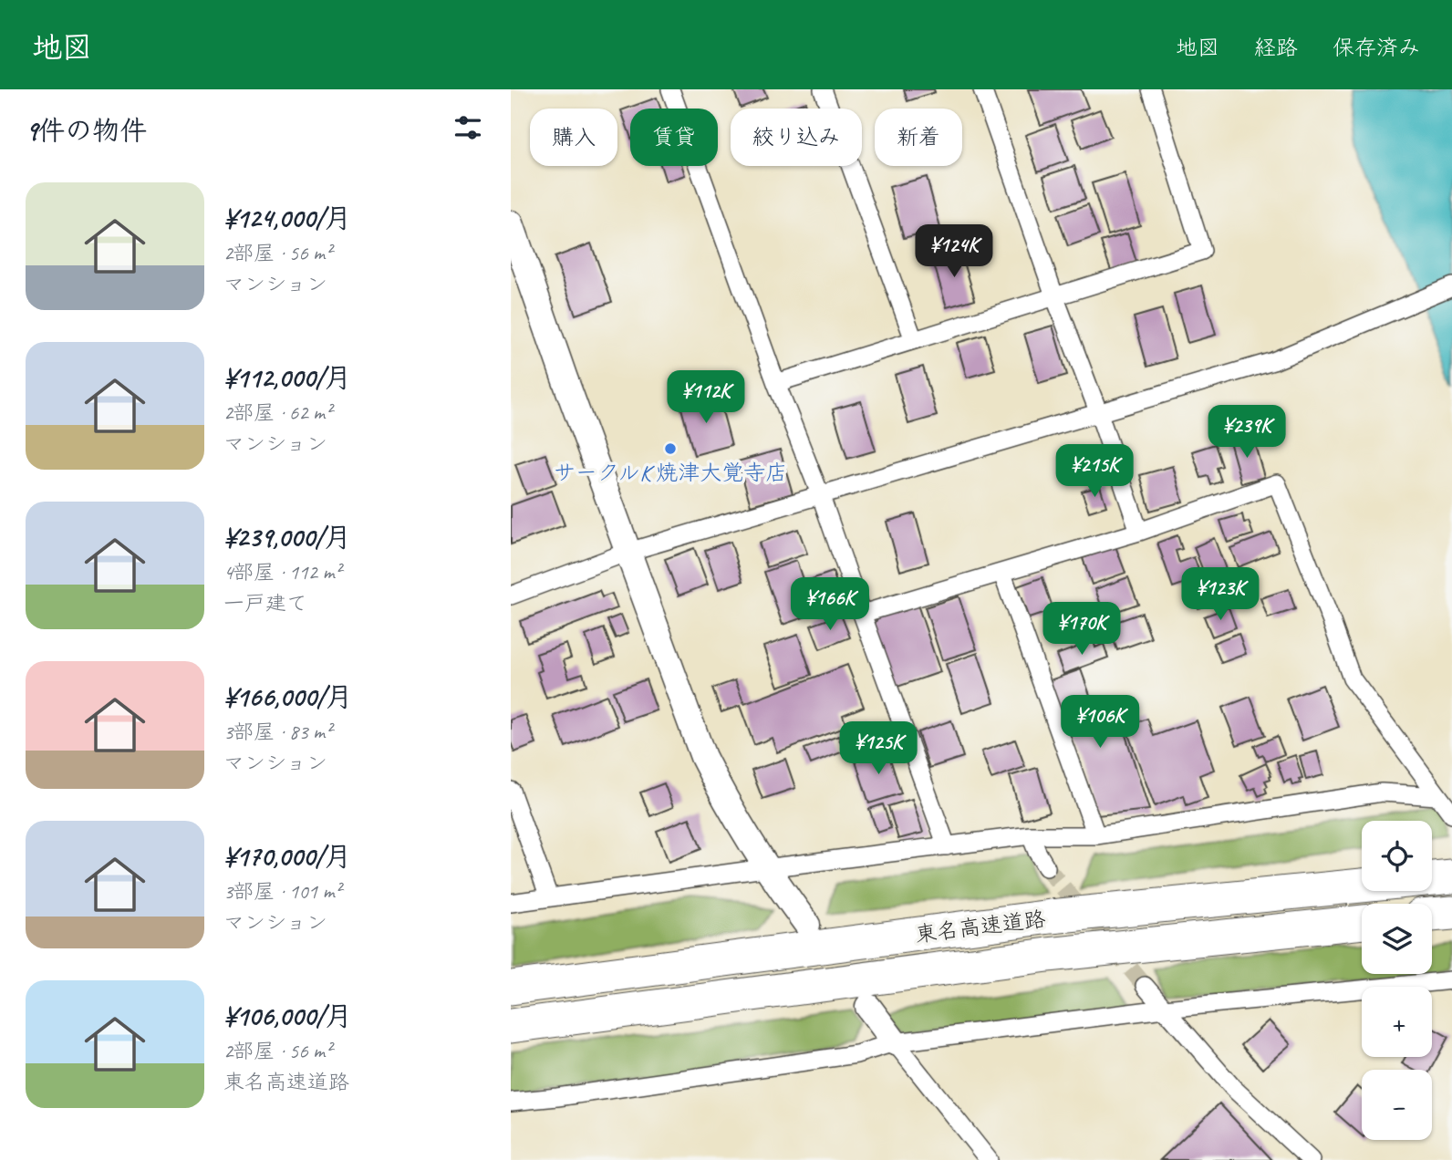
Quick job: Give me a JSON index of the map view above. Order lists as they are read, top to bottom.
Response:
{
  "streets": {
    "highway": ["東名高速道路"]
  },
  "places": ["サークルK 焼津大覚寺店"],
  "page": {
    "header": "地図",
    "nav": ["地図", "経路", "保存済み"],
    "heading": "9件の物件",
    "chip": [
      "購入",
      "賃貸",
      "絞り込み",
      "新着"
    ],
    "list": [
      {
        "name": "¥124,000/月",
        "note": "2部屋 · 56 m² · マンション"
      },
      {
        "name": "¥112,000/月",
        "note": "2部屋 · 62 m² · マンション"
      },
      {
        "name": "¥239,000/月",
        "note": "4部屋 · 112 m² · 一戸建て"
      },
      {
        "name": "¥166,000/月",
        "note": "3部屋 · 83 m² · マンション"
      },
      {
        "name": "¥170,000/月",
        "note": "3部屋 · 101 m² · マンション"
      },
      {
        "name": "¥106,000/月",
        "note": "2部屋 · 56 m² · 東名高速道路"
      }
    ],
    "price": [
      "¥124K",
      "¥112K",
      "¥239K",
      "¥215K",
      "¥123K",
      "¥166K",
      "¥170K",
      "¥106K",
      "¥125K"
    ],
    "map_buttons": ["+", "−"]
  }
}
